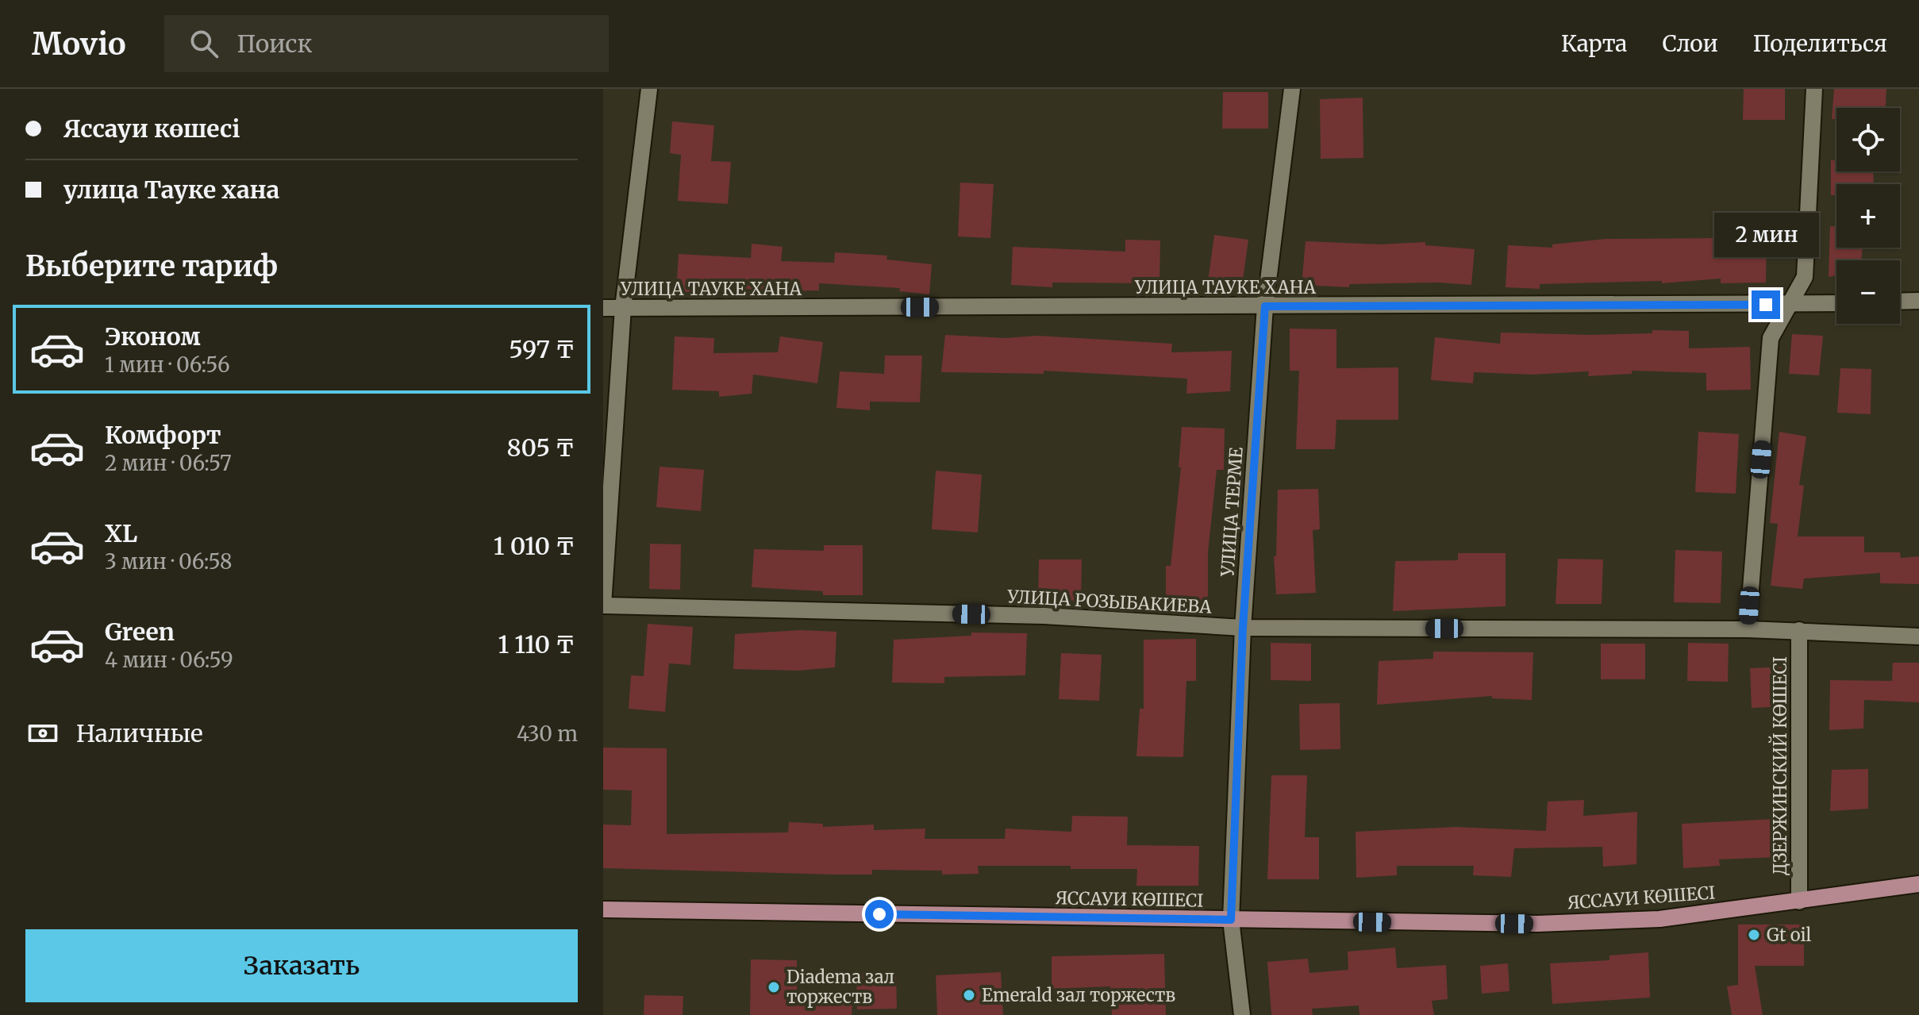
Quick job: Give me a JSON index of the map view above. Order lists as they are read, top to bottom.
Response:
{
  "streets": {
    "main road": ["ЯССАУИ КӨШЕСІ"],
    "street": [
      "УЛИЦА ТАУКЕ ХАНА",
      "УЛИЦА ТЕРМЕ",
      "УЛИЦА РОЗЫБАКИЕВА",
      "ДЗЕРЖИНСКИЙ КӨШЕСІ"
    ]
  },
  "crossings": [
    ["УЛИЦА ТАУКЕ ХАНА", "УЛИЦА ТЕРМЕ"],
    ["УЛИЦА ТЕРМЕ", "УЛИЦА РОЗЫБАКИЕВА"],
    ["УЛИЦА ТЕРМЕ", "ЯССАУИ КӨШЕСІ"],
    ["УЛИЦА РОЗЫБАКИЕВА", "ДЗЕРЖИНСКИЙ КӨШЕСІ"],
    ["ДЗЕРЖИНСКИЙ КӨШЕСІ", "ЯССАУИ КӨШЕСІ"]
  ],
  "places": ["Gt oil", "Diadema зал торжеств", "Emerald зал торжеств"],
  "page": {
    "header": "Movio",
    "search": "Поиск",
    "nav": ["Карта", "Слои", "Поделиться"],
    "banner": ["Яссауи көшесі", "улица Тауке хана"],
    "map_buttons": ["+", "−"],
    "bubble": "2 мин",
    "heading": "Выберите тариф",
    "list": [
      {
        "name": "Эконом",
        "note": "1 мин · 06:56",
        "value": "597 ₸"
      },
      {
        "name": "Комфорт",
        "note": "2 мин · 06:57",
        "value": "805 ₸"
      },
      {
        "name": "XL",
        "note": "3 мин · 06:58",
        "value": "1 010 ₸"
      },
      {
        "name": "Green",
        "note": "4 мин · 06:59",
        "value": "1 110 ₸"
      }
    ],
    "pay": ["Наличные", "430 m"],
    "buttons": "Заказать"
  }
}
